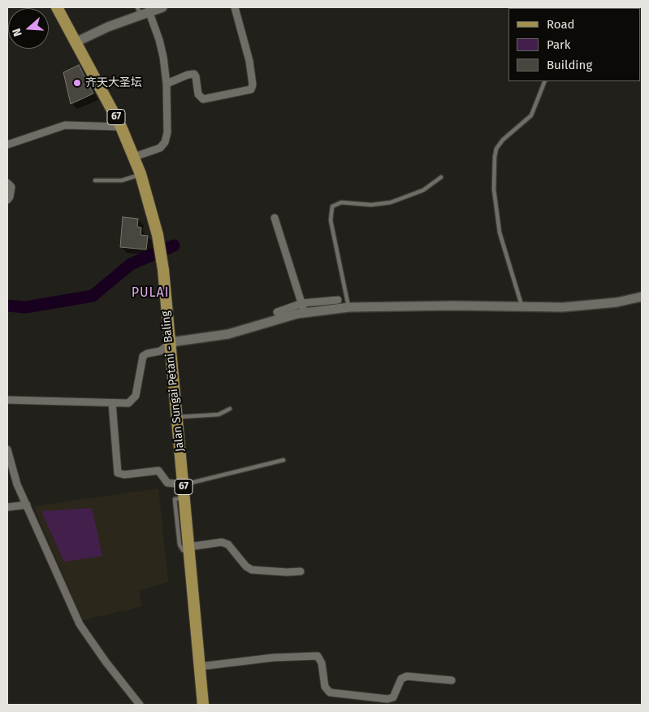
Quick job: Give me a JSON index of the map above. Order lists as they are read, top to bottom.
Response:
{
  "streets": {
    "main road": ["67", "Jalan Sungai Petani - Baling"]
  },
  "districts": ["PULAI"],
  "places": ["齐天大圣坛"],
  "legend": ["Road", "Park", "Building"],
  "north": "left"
}
